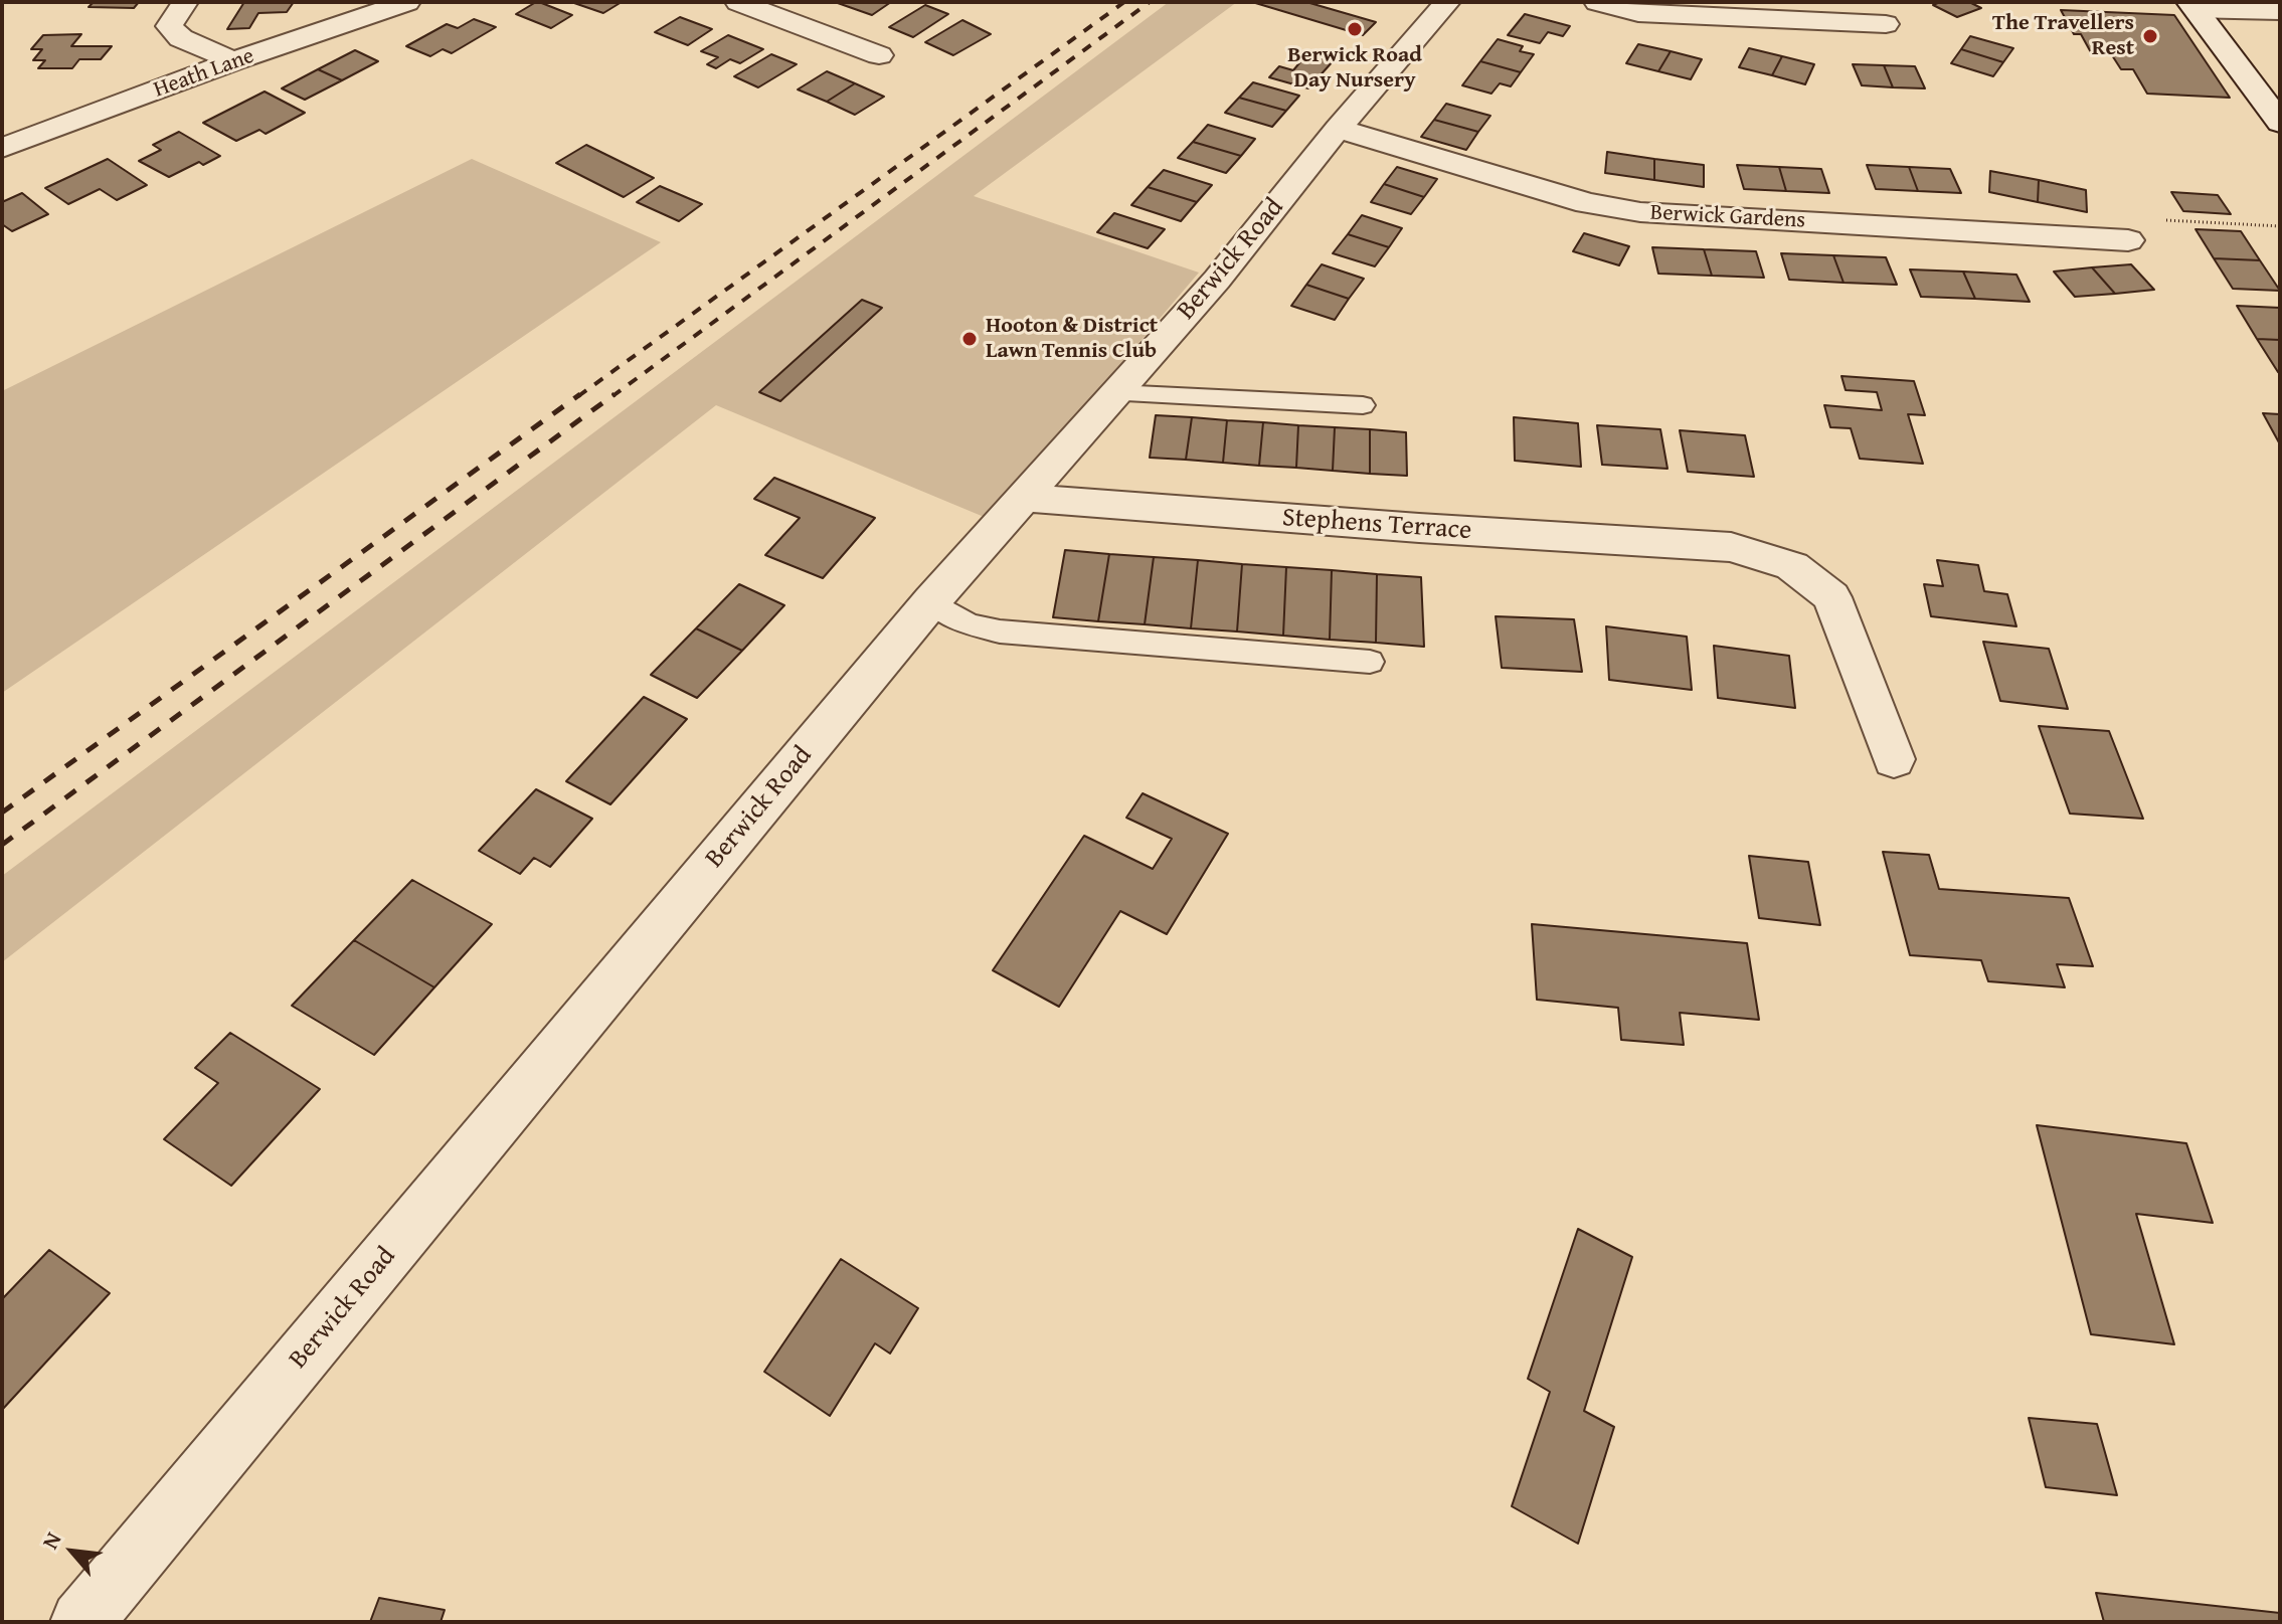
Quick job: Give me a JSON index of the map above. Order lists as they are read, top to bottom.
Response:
{
  "streets": {
    "street": [
      "Heath Lane",
      "Berwick Gardens",
      "Berwick Road",
      "Stephens Terrace"
    ]
  },
  "crossings": [
    ["Berwick Gardens", "Berwick Road"],
    ["Berwick Road", "Stephens Terrace"]
  ],
  "places": ["Berwick Road Day Nursery", "The Travellers Rest", "Hooton & District Lawn Tennis Club"],
  "north": "top left"
}
